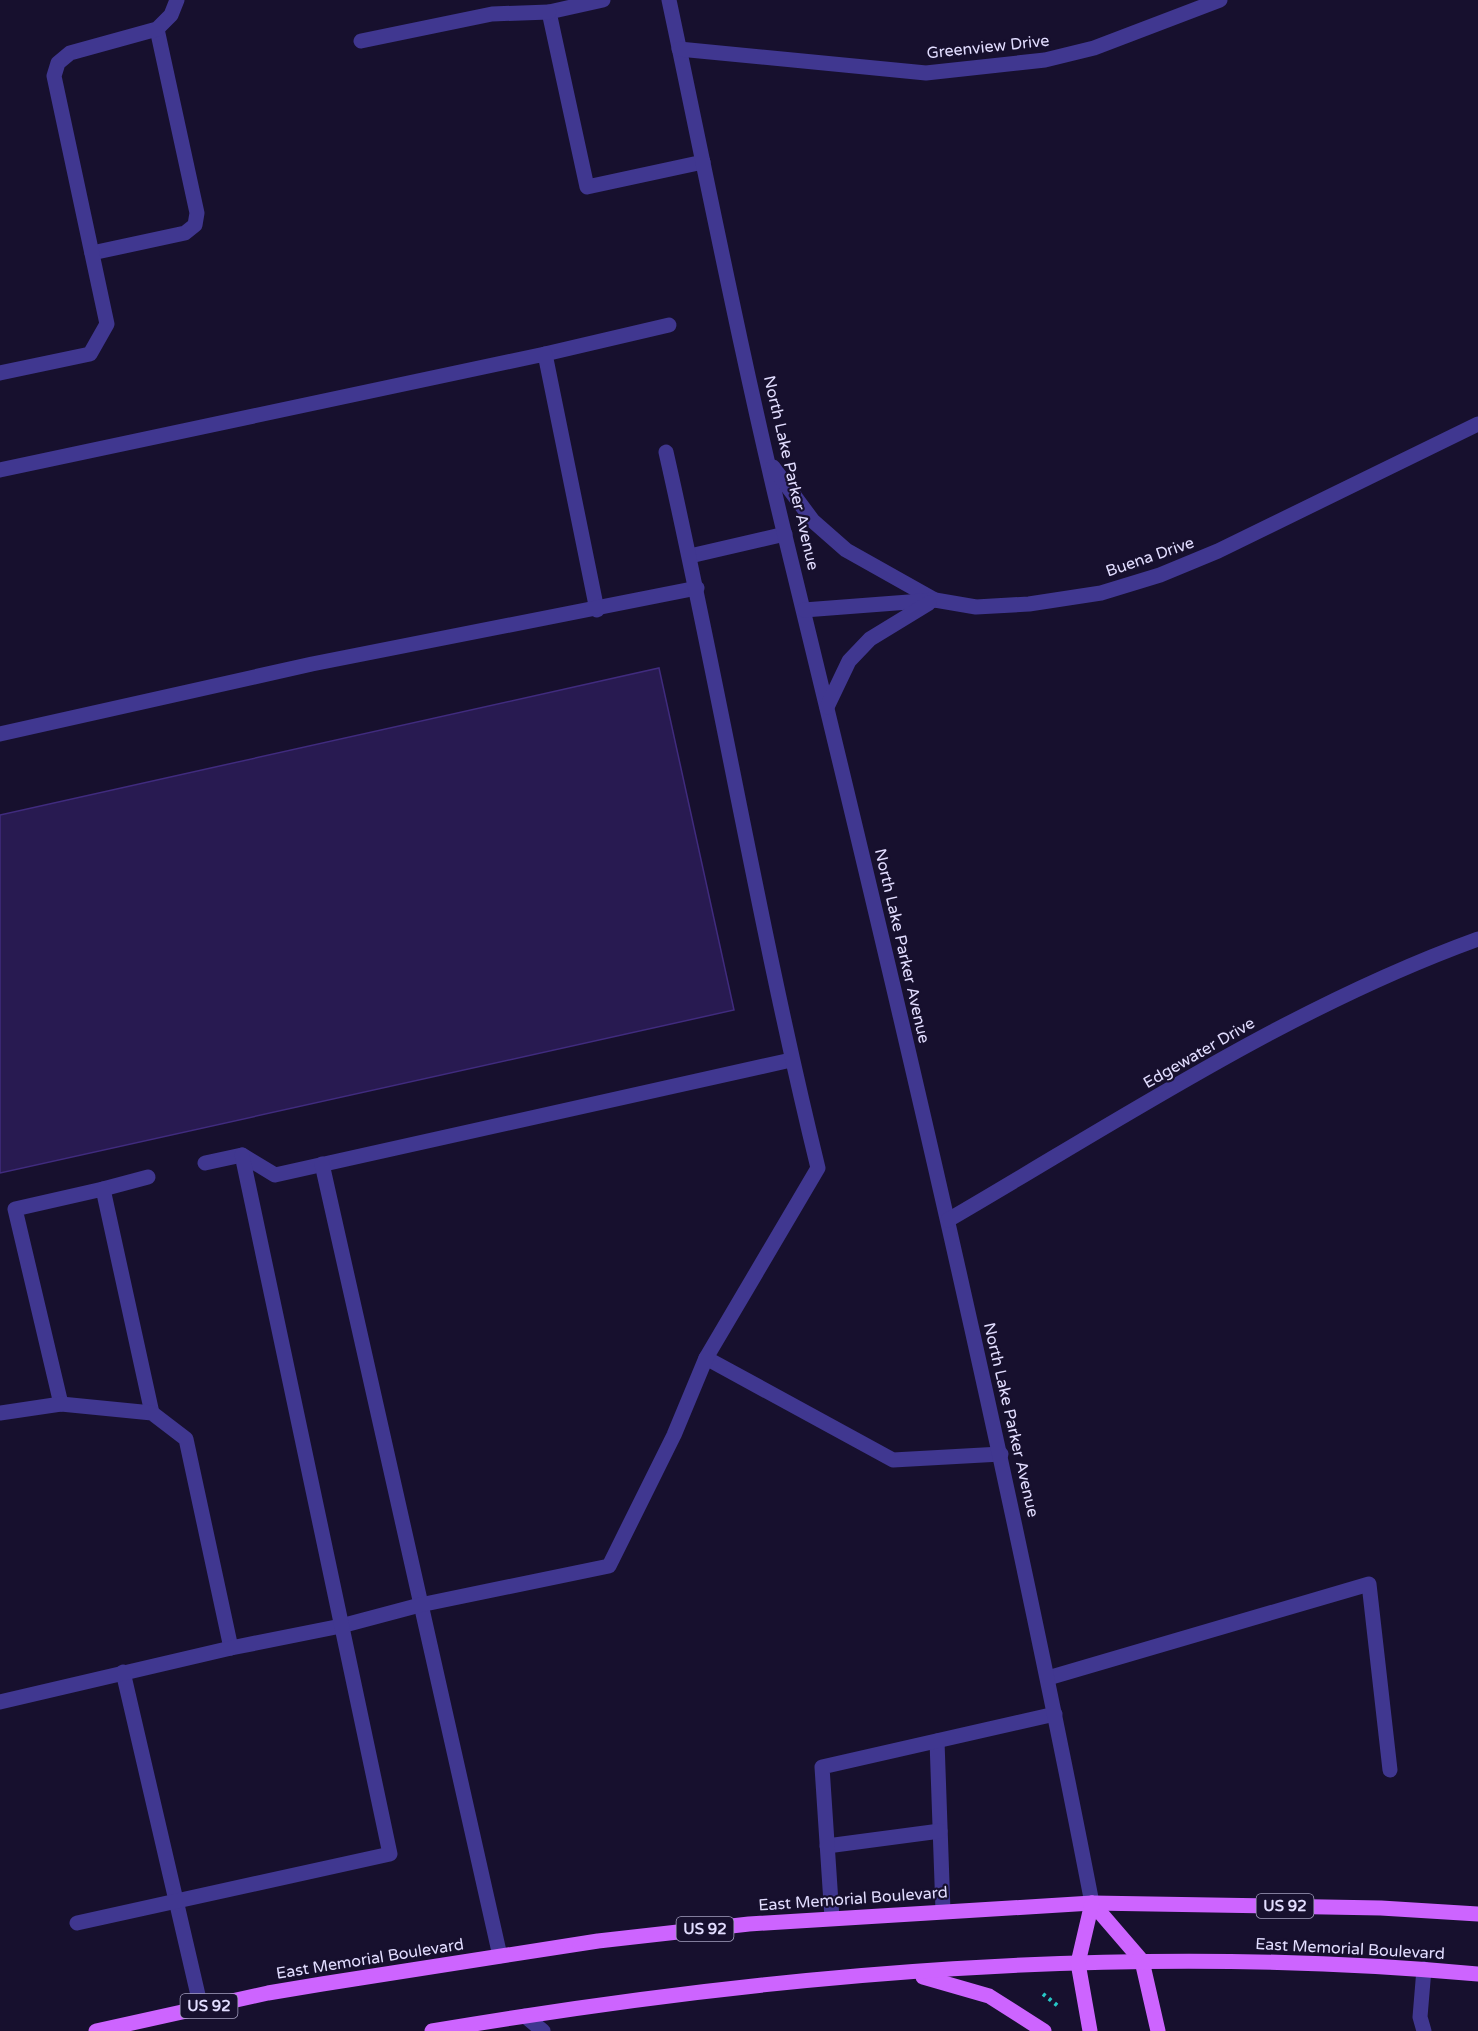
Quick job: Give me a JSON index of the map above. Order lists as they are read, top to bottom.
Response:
{
  "streets": {
    "main road": ["East Memorial Boulevard", "US 92"],
    "street": [
      "Greenview Drive",
      "North Lake Parker Avenue",
      "Buena Drive",
      "Edgewater Drive"
    ]
  },
  "crossings": [
    ["Greenview Drive", "North Lake Parker Avenue"],
    ["North Lake Parker Avenue", "Buena Drive"],
    ["North Lake Parker Avenue", "Edgewater Drive"],
    ["North Lake Parker Avenue", "East Memorial Boulevard"]
  ]
}
